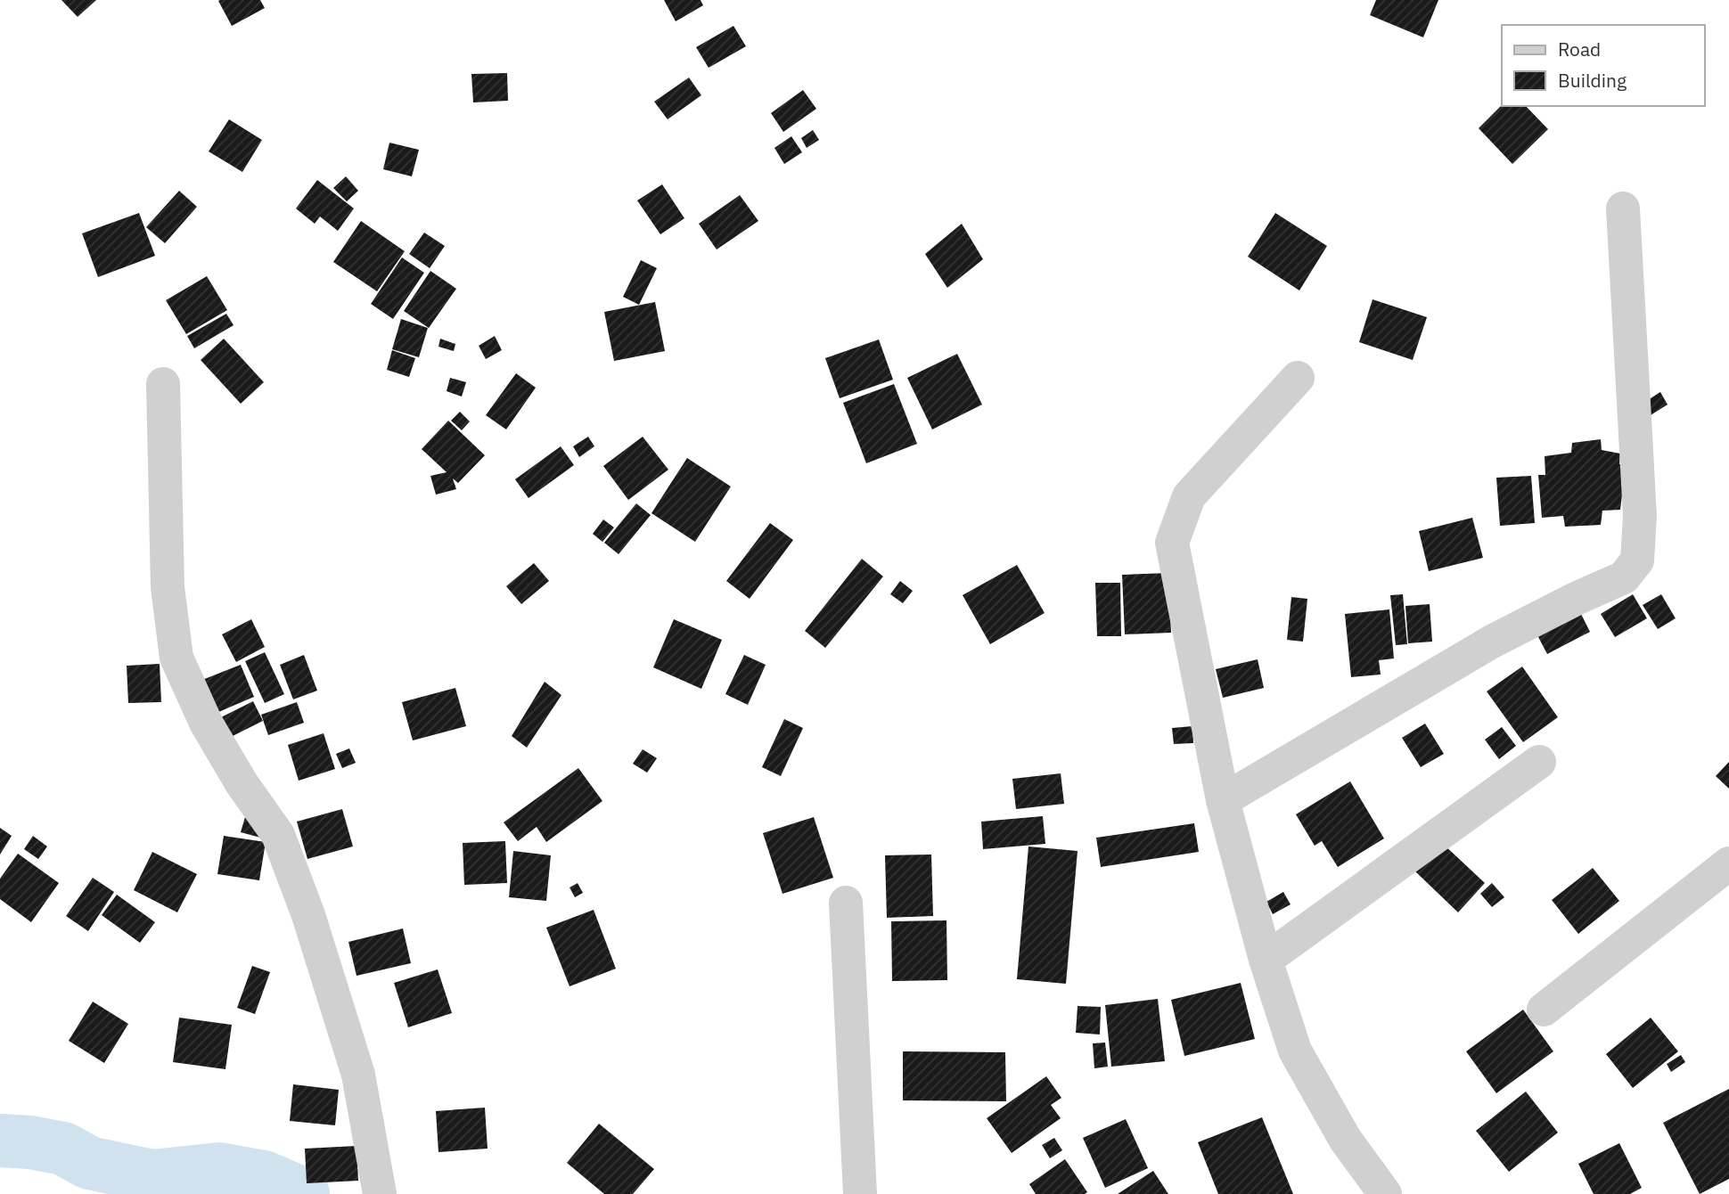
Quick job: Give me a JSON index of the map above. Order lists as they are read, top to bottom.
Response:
{
  "legend": ["Road", "Building"]
}
